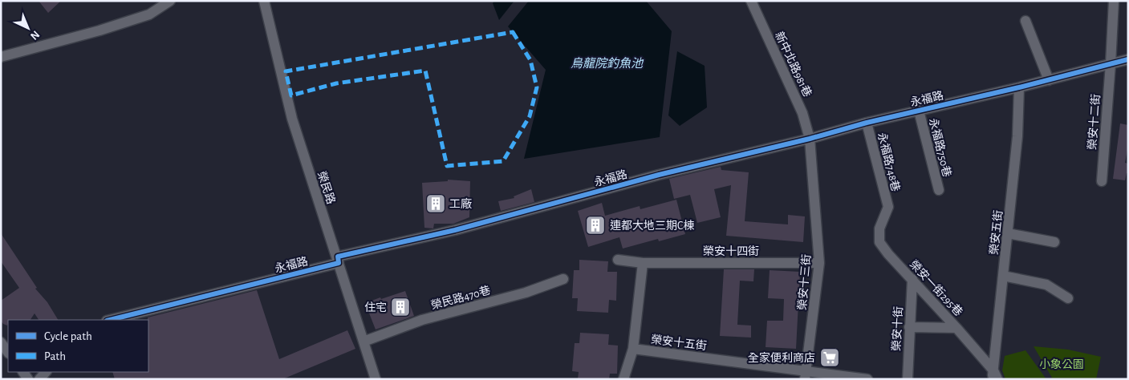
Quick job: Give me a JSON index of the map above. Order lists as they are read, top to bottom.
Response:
{
  "streets": {
    "street": [
      "新中北路981巷",
      "永福路",
      "榮安十二街",
      "永福路750巷",
      "永福路748巷",
      "榮民路",
      "榮安五街",
      "榮安十四街",
      "榮安十三街",
      "榮安一街295巷",
      "榮民路470巷",
      "榮安十街",
      "榮安十五街"
    ]
  },
  "crossings": [
    ["新中北路981巷", "永福路"],
    ["新中北路981巷", "榮安十三街"],
    ["永福路", "榮安十二街"],
    ["永福路", "永福路750巷"],
    ["永福路", "永福路748巷"],
    ["永福路", "榮民路"],
    ["永福路", "榮安五街"],
    ["永福路", "榮安十三街"],
    ["永福路748巷", "榮安一街295巷"],
    ["榮民路", "榮民路470巷"],
    ["榮安五街", "榮安一街295巷"],
    ["榮安十四街", "榮安十三街"],
    ["榮安十三街", "榮安十五街"],
    ["榮安一街295巷", "榮安十街"]
  ],
  "water": ["烏龍院釣魚池"],
  "parks": ["小象公園"],
  "places": {
    "building": ["工廠", "連都大地三期C棟", "住宅"],
    "supermarket": ["全家便利商店"]
  },
  "legend": ["Cycle path", "Path"],
  "north": "bottom right"
}
